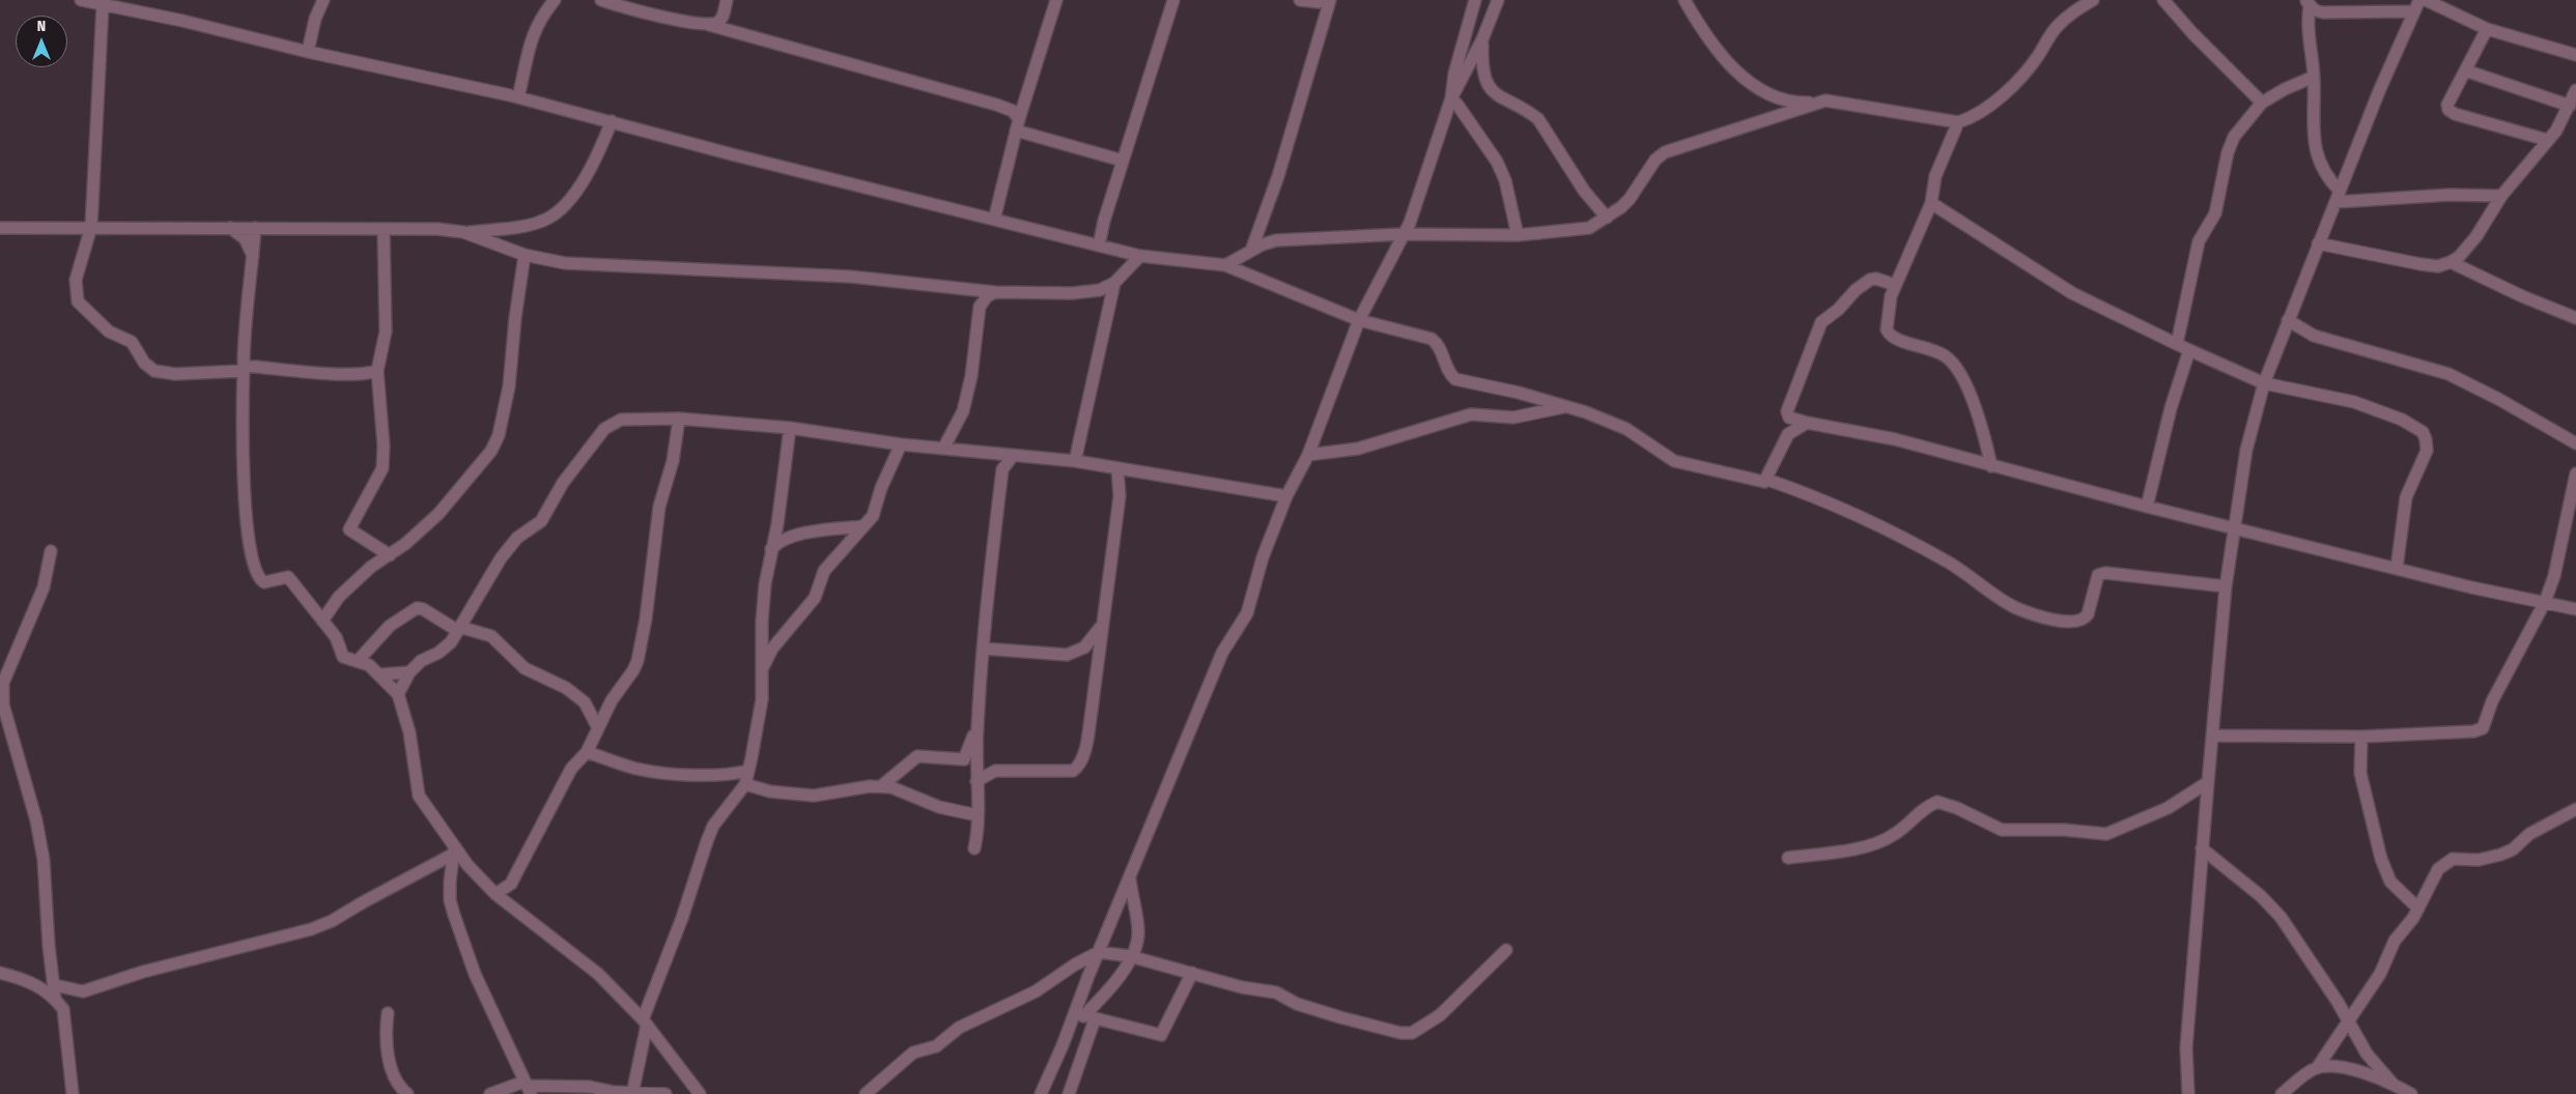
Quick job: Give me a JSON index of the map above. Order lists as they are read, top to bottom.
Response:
{
  "north": "top"
}
